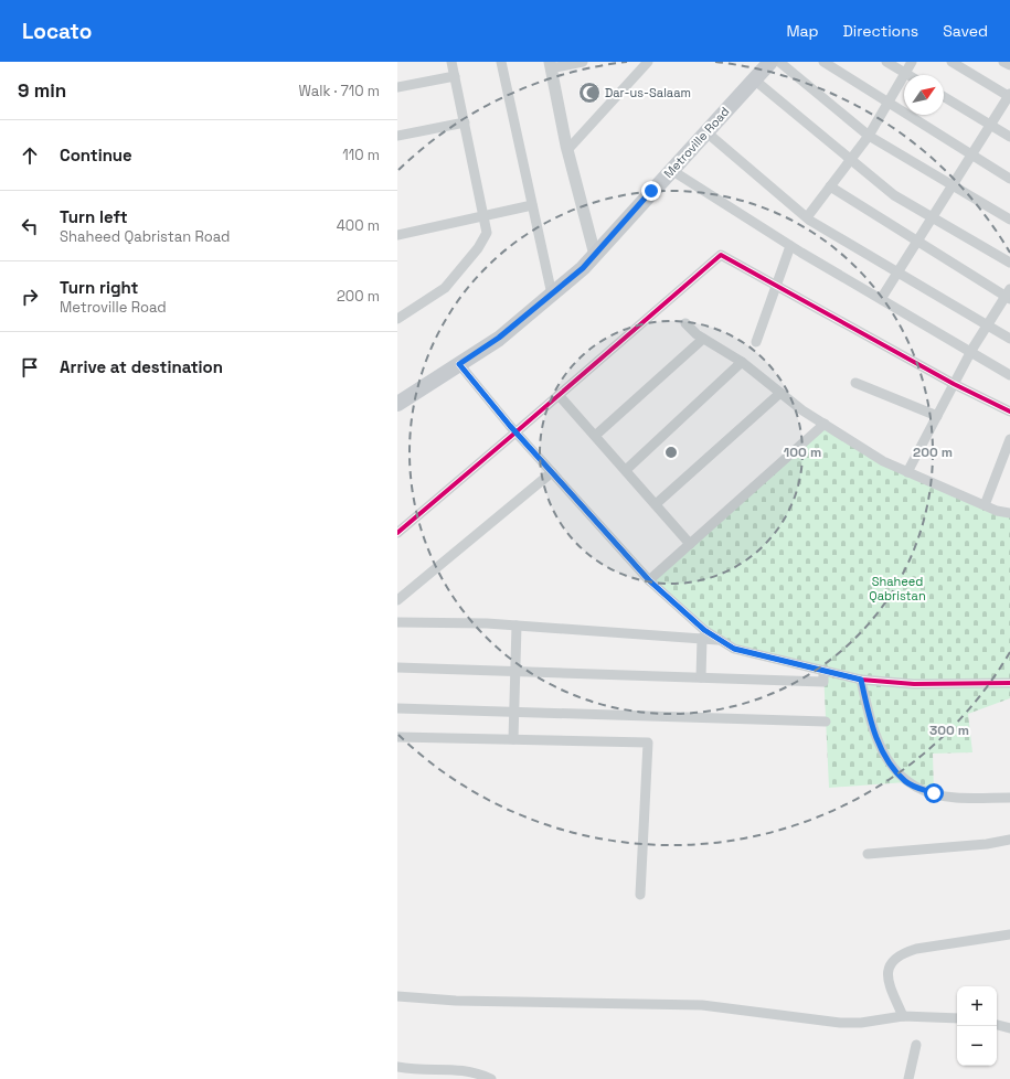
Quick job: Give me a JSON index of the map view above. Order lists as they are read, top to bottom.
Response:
{
  "streets": {
    "main road": ["Metroville Road"]
  },
  "parks": ["Shaheed Qabristan"],
  "places": {
    "mosque": ["Dar-us-Salaam"]
  },
  "north": "top right",
  "page": {
    "header": "Locato",
    "nav": ["Map", "Directions", "Saved"],
    "heading": ["9 min", "Walk · 710 m"],
    "list": [
      ["Continue", "110 m"],
      ["Turn left", "Shaheed Qabristan Road", "400 m"],
      ["Turn right", "Metroville Road", "200 m"],
      "Arrive at destination"
    ],
    "map_buttons": ["+", "−"]
  },
  "rings": ["100 m", "200 m", "300 m"]
}
